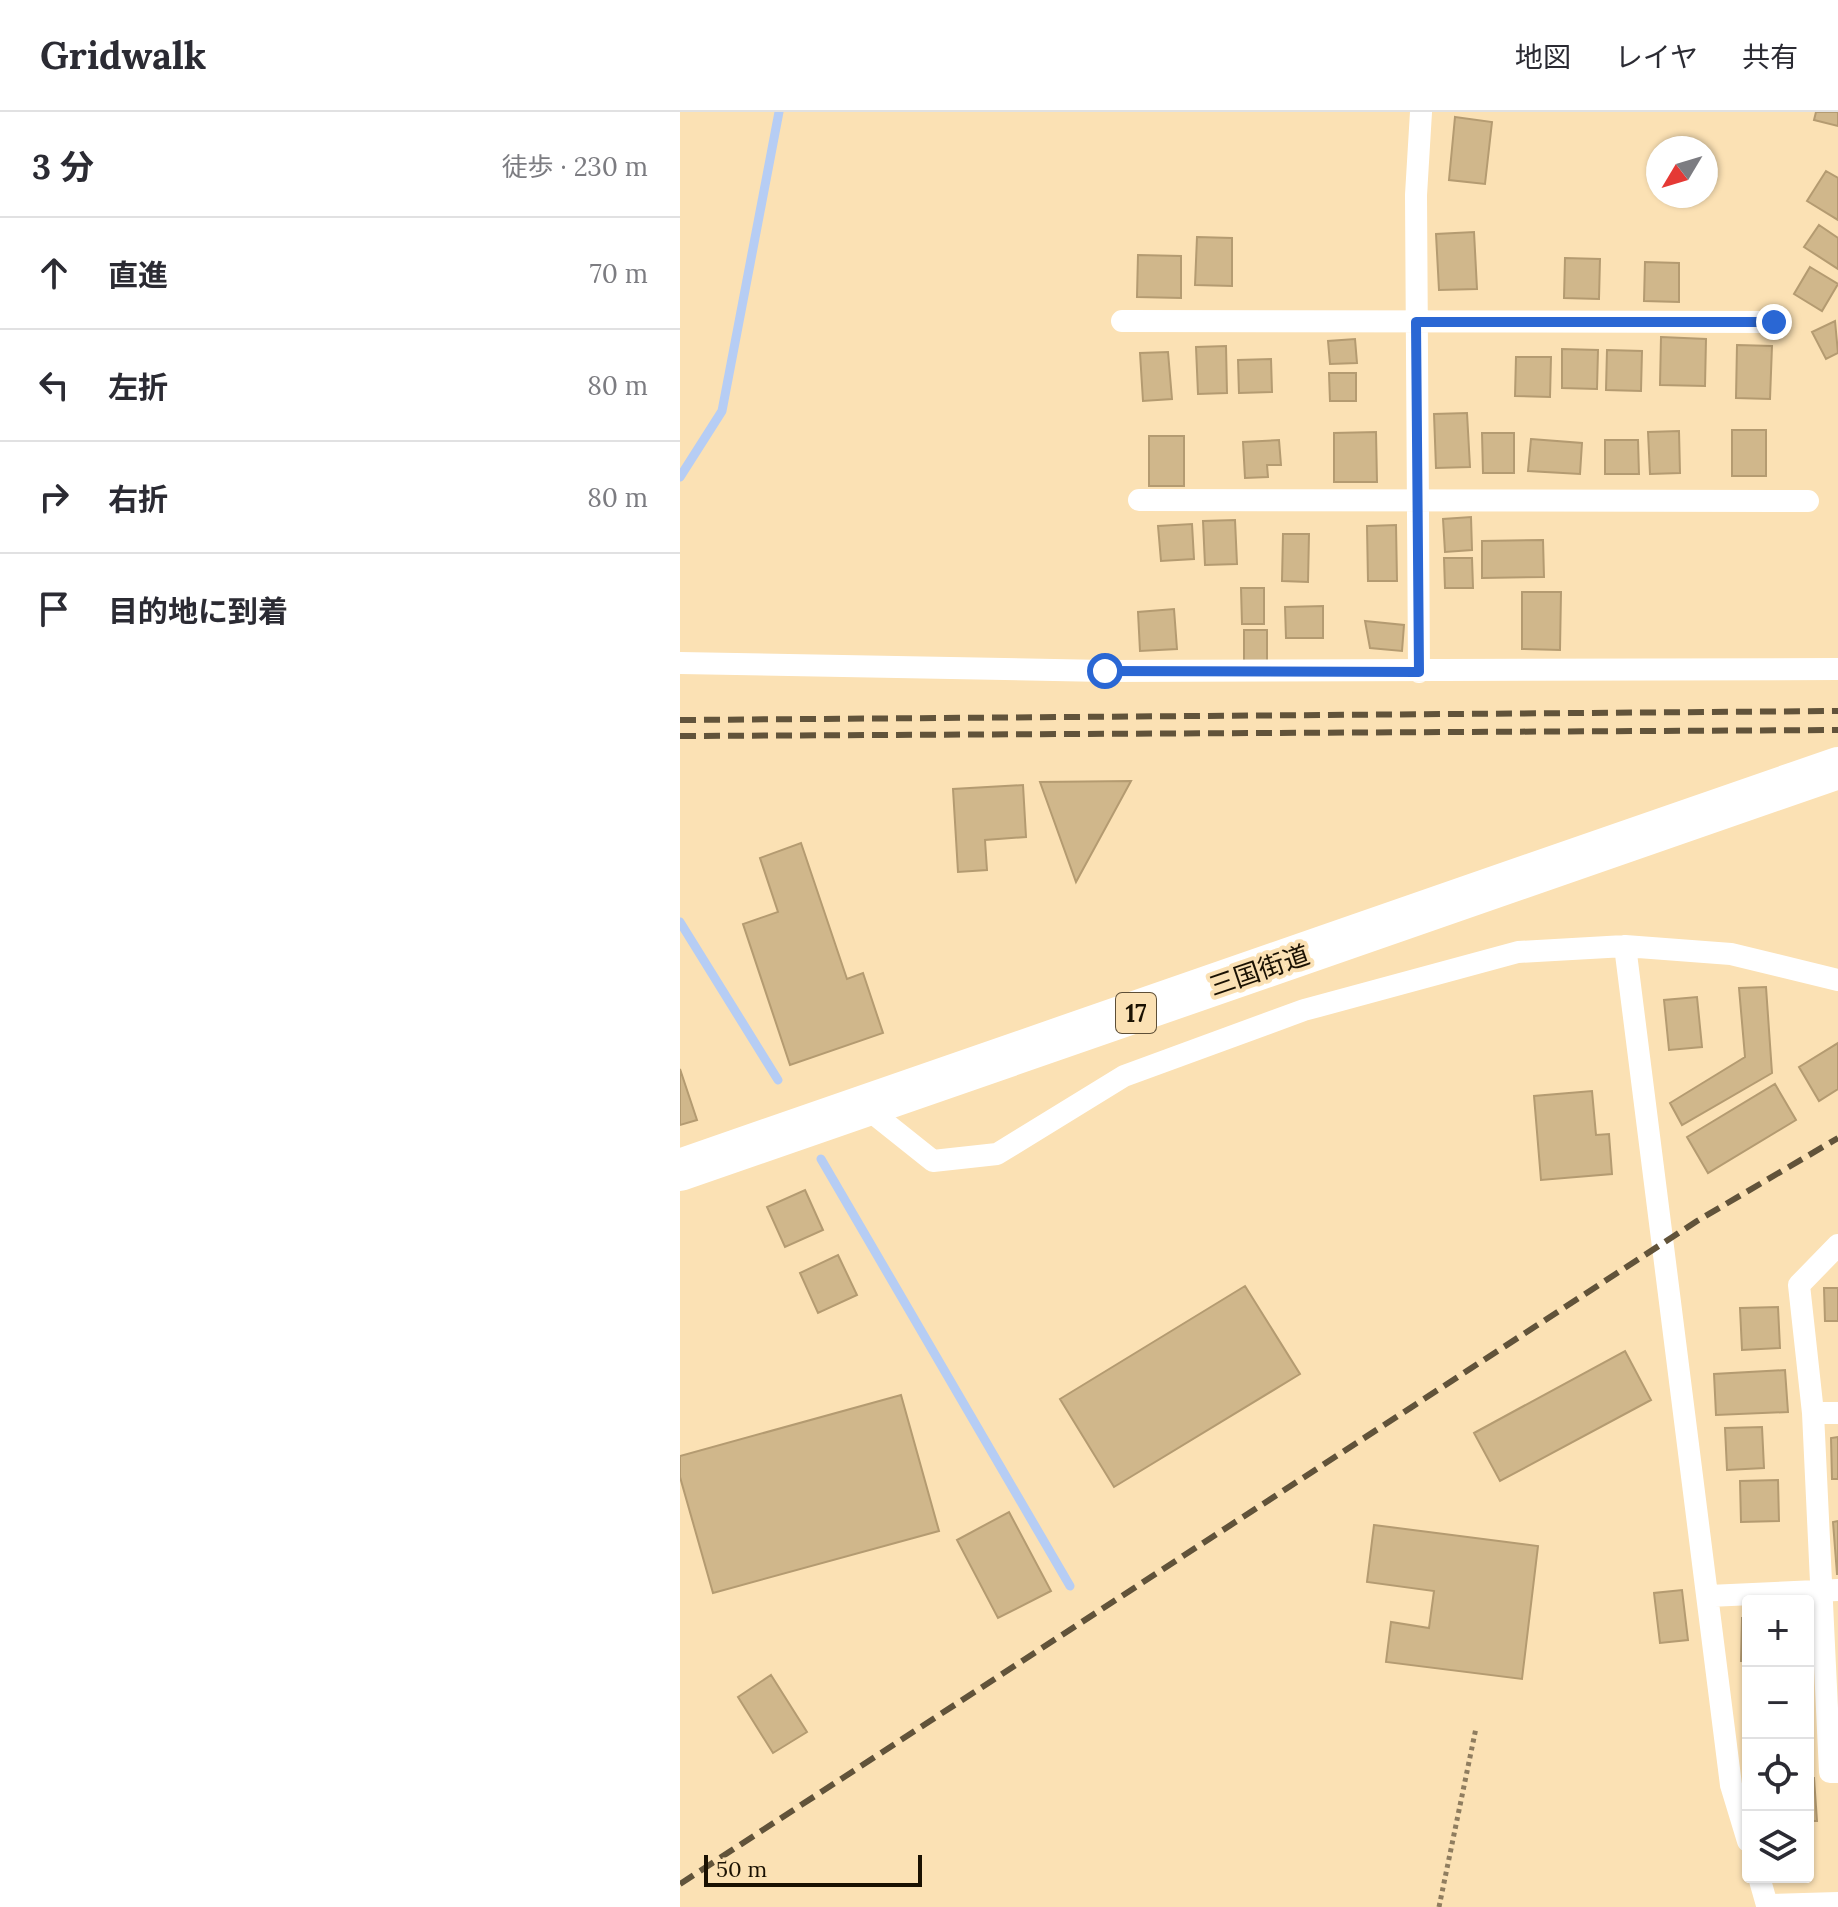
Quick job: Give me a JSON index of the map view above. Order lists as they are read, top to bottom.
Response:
{
  "streets": {
    "highway": ["三国街道", "17"]
  },
  "scale_bar": "50 m",
  "north": "bottom left",
  "page": {
    "header": "Gridwalk",
    "nav": ["地図", "レイヤ", "共有"],
    "heading": ["3 分", "徒歩 · 230 m"],
    "list": [
      ["直進", "70 m"],
      ["左折", "80 m"],
      ["右折", "80 m"],
      "目的地に到着"
    ],
    "map_buttons": ["+", "−"],
    "scale": "50 m"
  }
}
